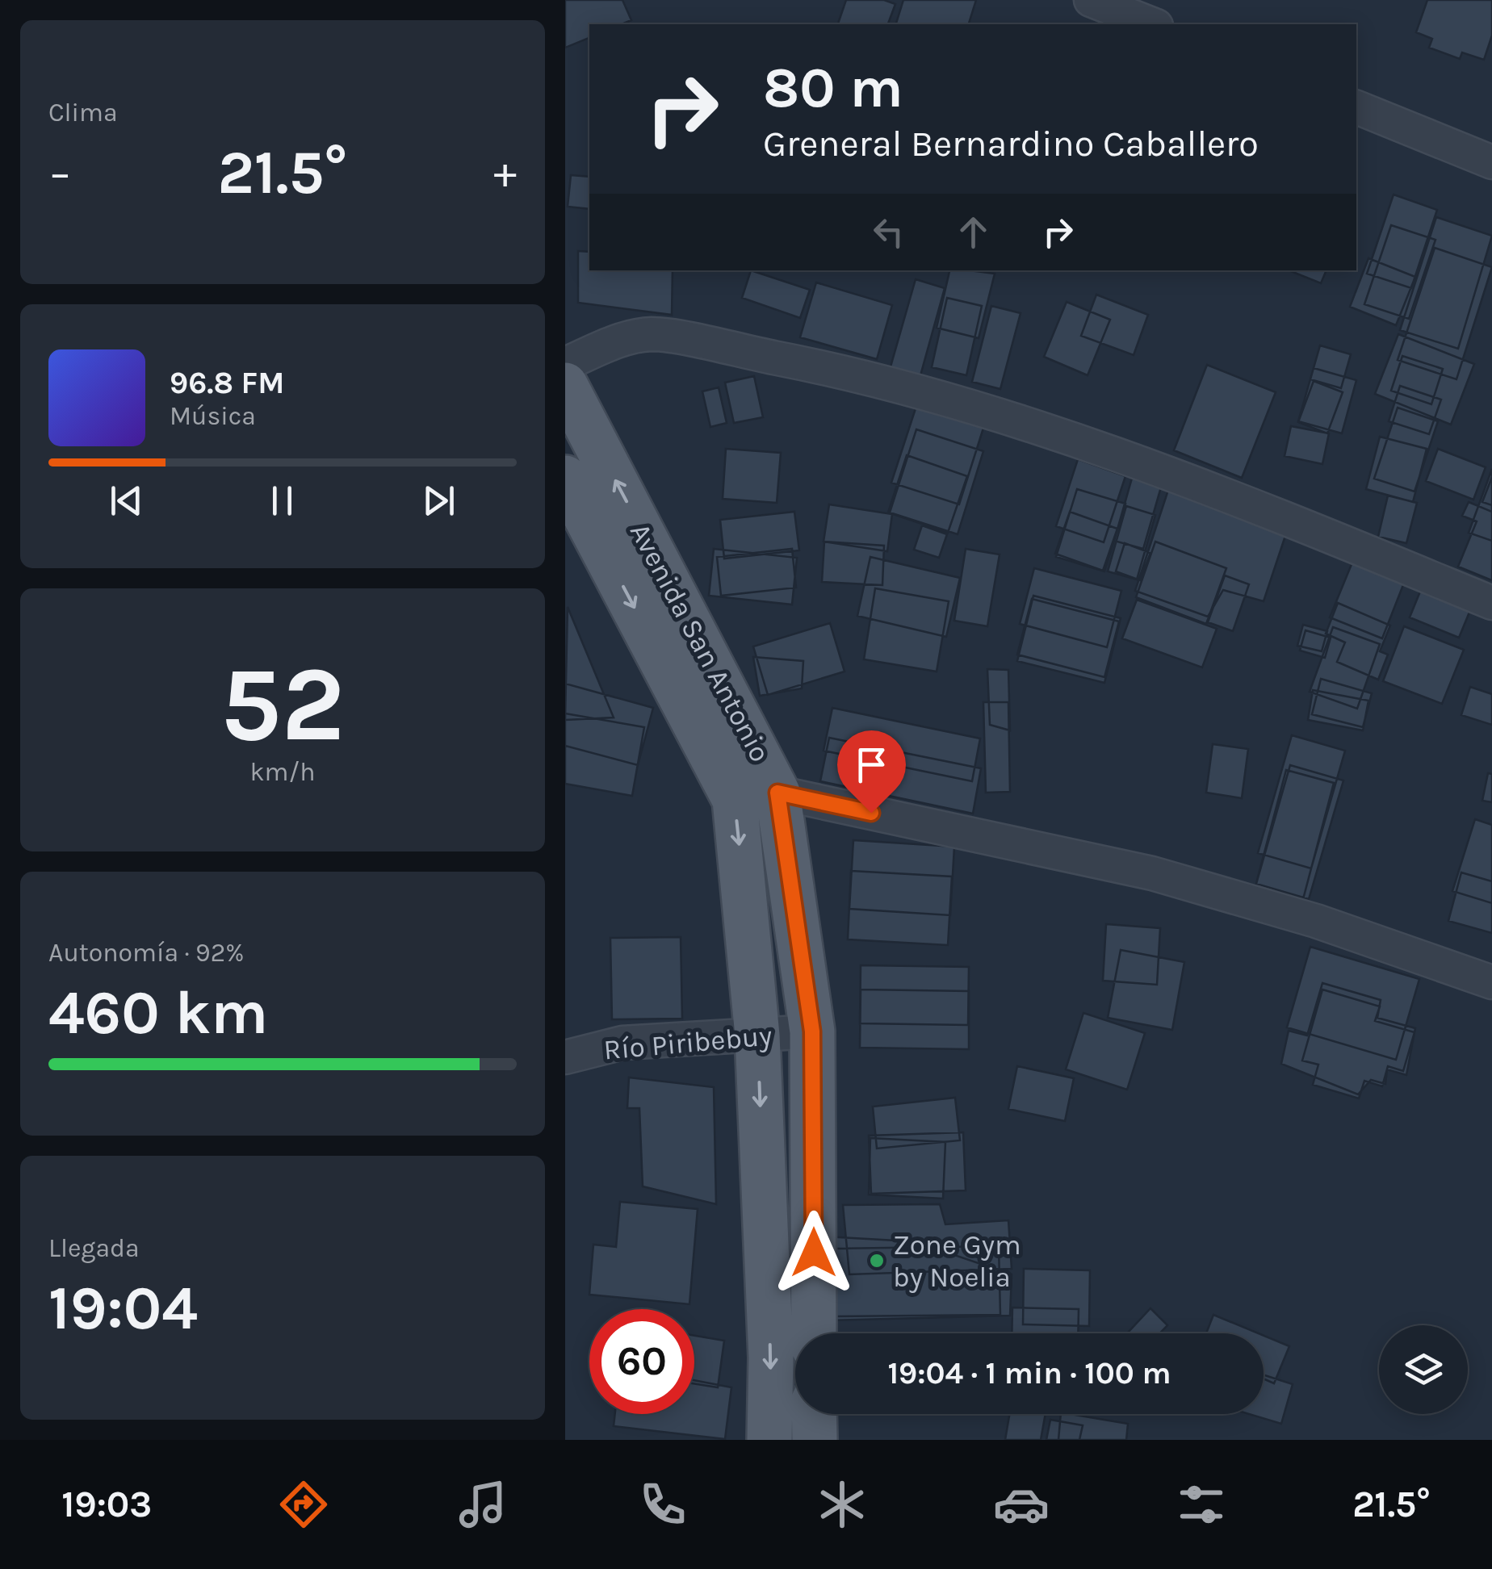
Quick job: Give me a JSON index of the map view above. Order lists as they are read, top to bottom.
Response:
{
  "streets": {
    "main road": ["Avenida San Antonio"],
    "street": ["Río Piribebuy"]
  },
  "crossings": [
    ["Avenida San Antonio", "Río Piribebuy"]
  ],
  "places": ["Zone Gym by Noelia"],
  "page": {
    "tile": [
      "Clima",
      ["52", "km/h"],
      ["Autonomía · 92%", "460 km"],
      ["Llegada", "19:04"]
    ],
    "turn": ["80 m", "Greneral Bernardino Caballero"],
    "heat": ["−", "21.5°", "+"],
    "song": ["96.8 FM", "Música"],
    "limit": "60",
    "trip": "19:04 · 1 min · 100 m",
    "tabs": ["19:03", "21.5°"]
  }
}
